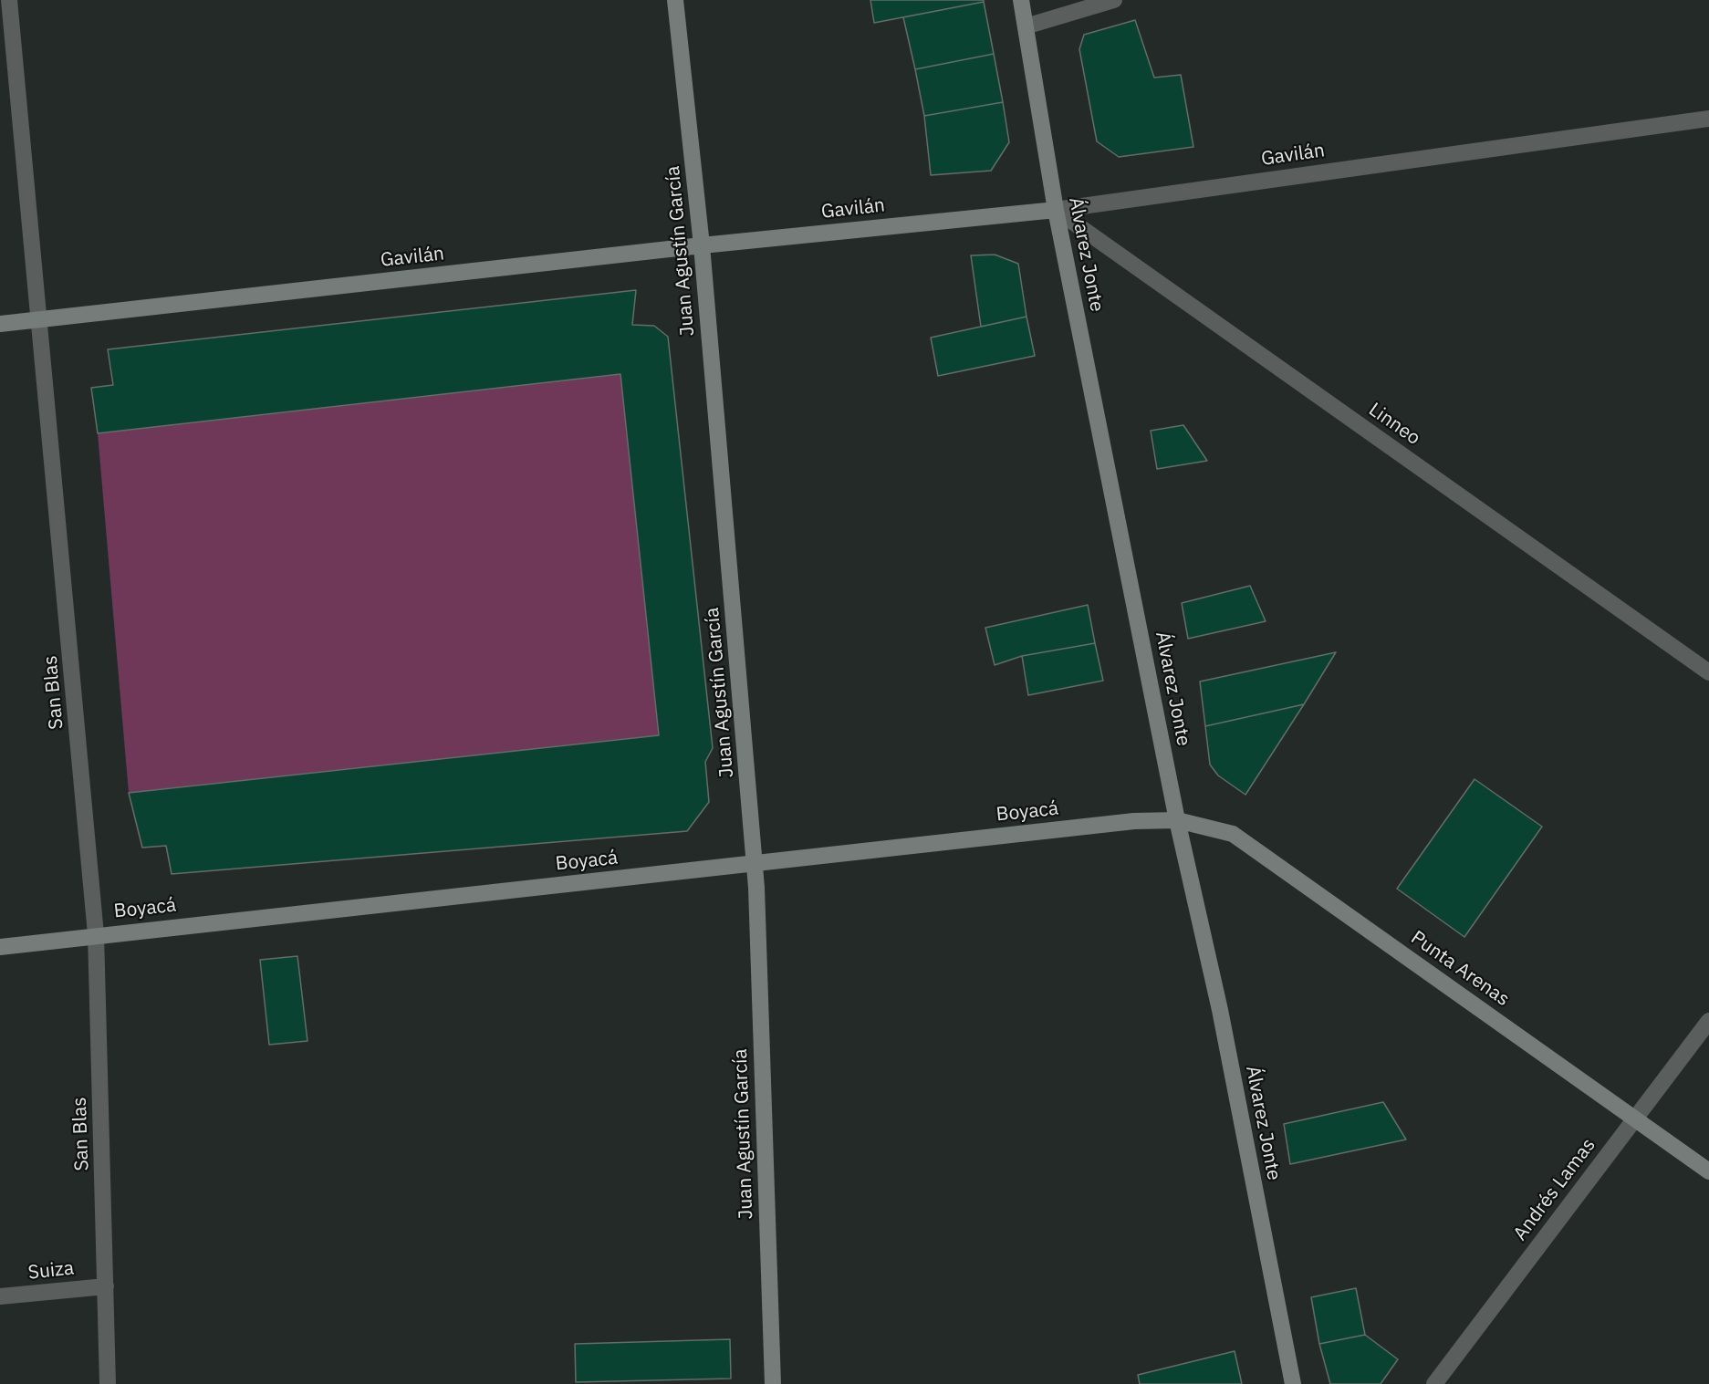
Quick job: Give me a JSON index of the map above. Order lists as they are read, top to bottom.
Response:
{
  "streets": {
    "street": [
      "Gavilán",
      "Juan Agustín García",
      "Álvarez Jonte",
      "Linneo",
      "San Blas",
      "Boyacá",
      "Punta Arenas",
      "Andrés Lamas",
      "Suiza"
    ]
  },
  "crossings": [
    ["Gavilán", "Juan Agustín García"],
    ["Gavilán", "Álvarez Jonte"],
    ["Gavilán", "Linneo"],
    ["Gavilán", "San Blas"],
    ["Juan Agustín García", "Boyacá"],
    ["Álvarez Jonte", "Linneo"],
    ["Álvarez Jonte", "Boyacá"],
    ["Álvarez Jonte", "Punta Arenas"],
    ["San Blas", "Boyacá"],
    ["San Blas", "Suiza"],
    ["Boyacá", "Punta Arenas"],
    ["Punta Arenas", "Andrés Lamas"]
  ]
}
